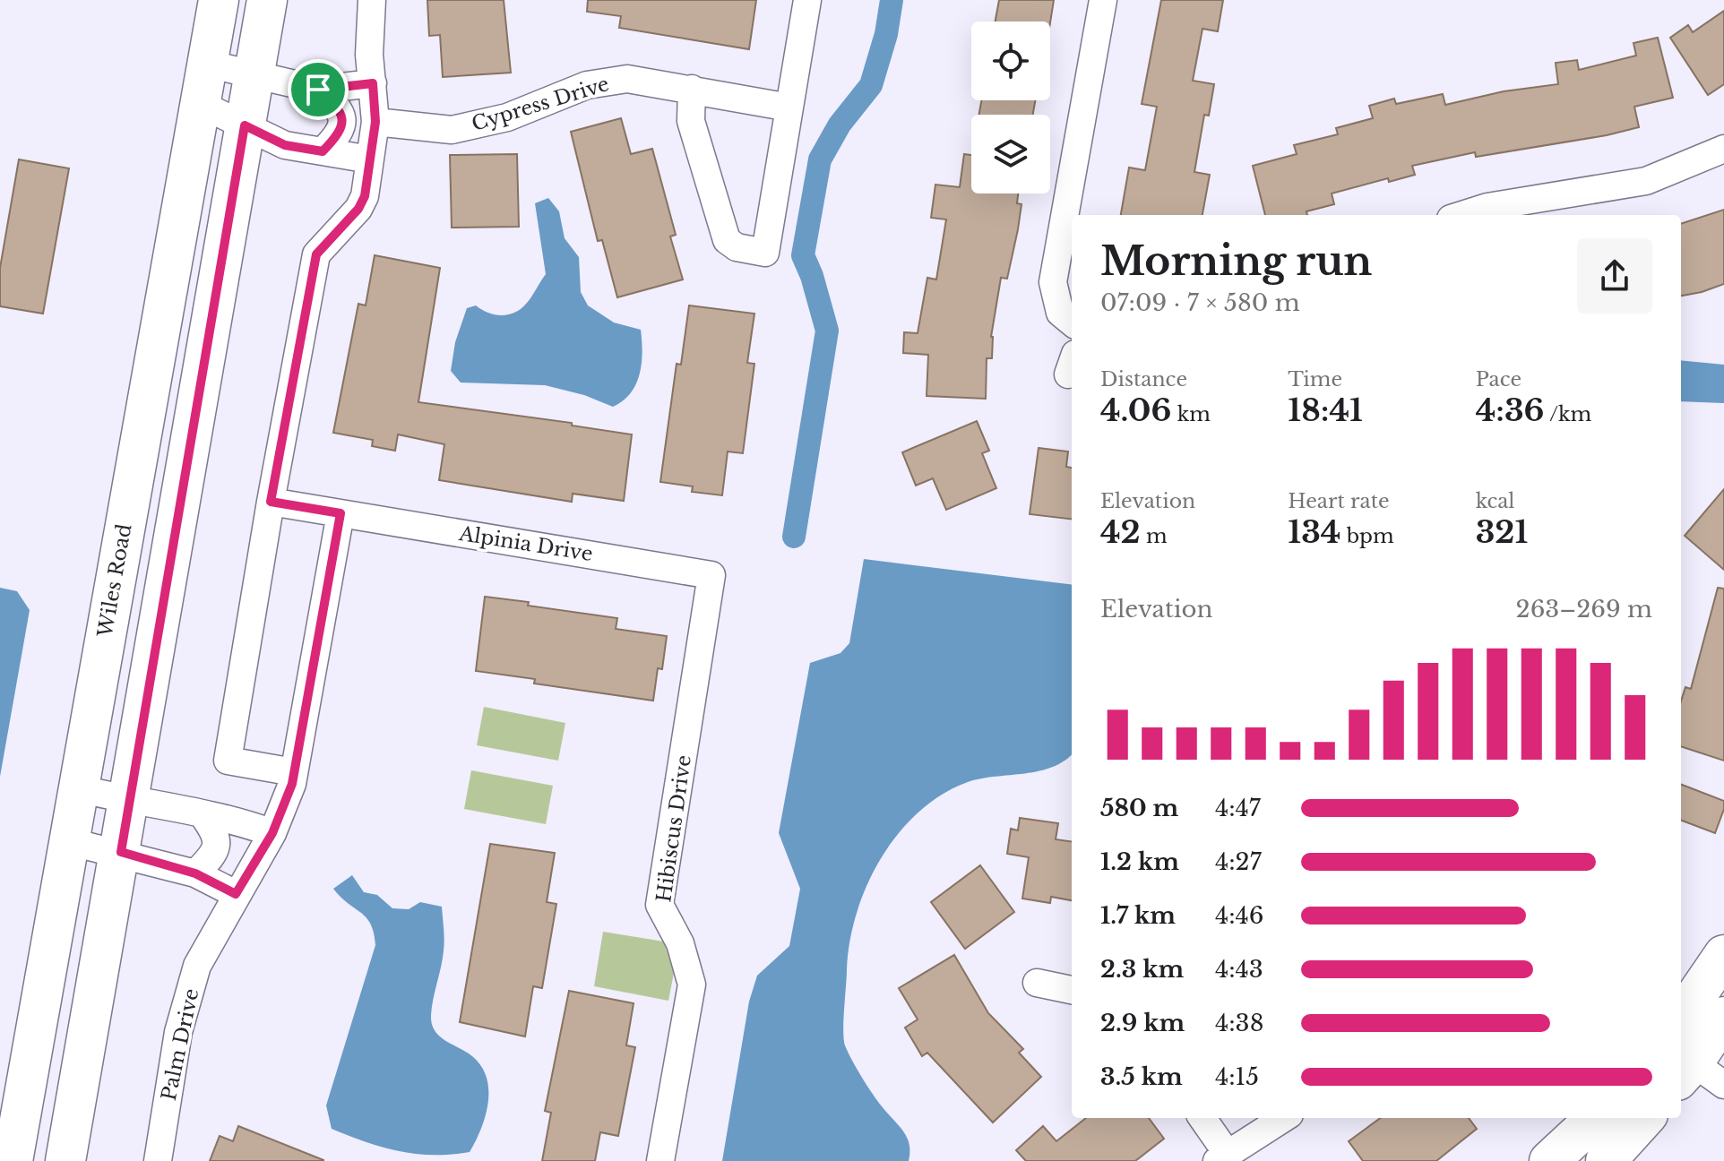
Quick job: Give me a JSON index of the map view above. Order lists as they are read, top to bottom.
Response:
{
  "streets": {
    "main road": ["Wiles Road"],
    "street": [
      "Cypress Drive",
      "Alpinia Drive",
      "Hibiscus Drive",
      "Palm Drive"
    ]
  },
  "crossings": [
    ["Alpinia Drive", "Hibiscus Drive"],
    ["Alpinia Drive", "Palm Drive"]
  ],
  "page": {
    "heading": ["Morning run", "07:09 · 7 × 580 m"],
    "stats": [
      ["Distance", "4.06 km"],
      ["Time", "18:41"],
      ["Pace", "4:36 /km"],
      ["Elevation", "42 m"],
      ["Heart rate", "134 bpm"],
      ["kcal", "321"]
    ],
    "chart": ["Elevation", "263–269 m"],
    "list": [
      {
        "name": "580 m",
        "note": "4:47"
      },
      {
        "name": "1.2 km",
        "note": "4:27"
      },
      {
        "name": "1.7 km",
        "note": "4:46"
      },
      {
        "name": "2.3 km",
        "note": "4:43"
      },
      {
        "name": "2.9 km",
        "note": "4:38"
      },
      {
        "name": "3.5 km",
        "note": "4:15"
      }
    ]
  }
}
